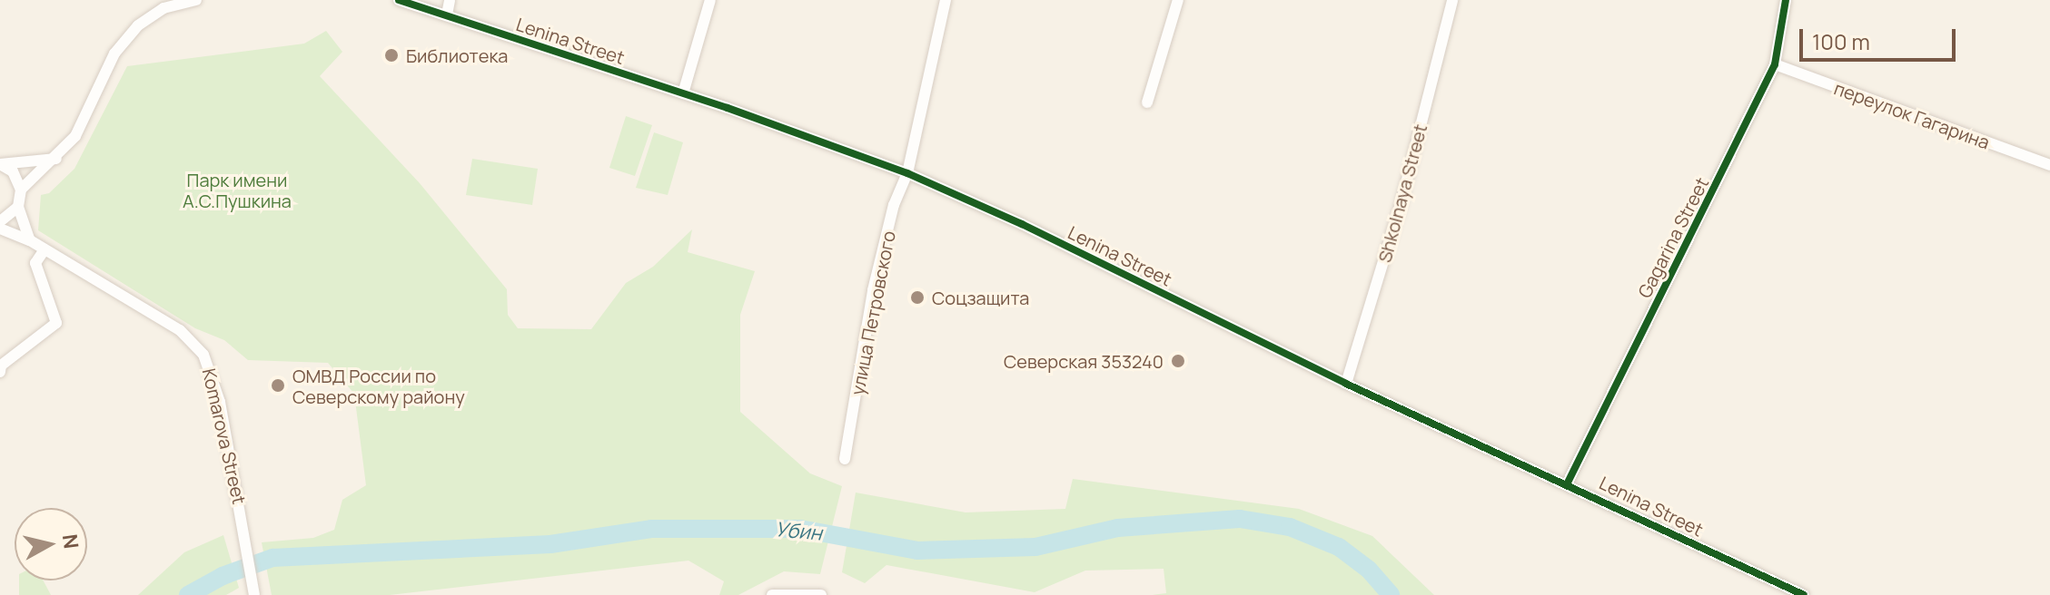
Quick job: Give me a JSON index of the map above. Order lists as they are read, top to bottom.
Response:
{
  "streets": {
    "street": [
      "Lenina Street",
      "переулок Гагарина",
      "Shkolnaya Street",
      "Gagarina Street",
      "улица Петровского",
      "Komarova Street"
    ]
  },
  "crossings": [
    ["Lenina Street", "Shkolnaya Street"],
    ["Lenina Street", "Gagarina Street"],
    ["Lenina Street", "улица Петровского"],
    ["переулок Гагарина", "Gagarina Street"]
  ],
  "water": ["Убин"],
  "parks": ["Парк имени А.С.Пушкина"],
  "places": [
    "Библиотека",
    "Соцзащита",
    "Северская 353240",
    "ОМВД России по Северскому району"
  ],
  "scale_bar": "100 m",
  "north": "right"
}
